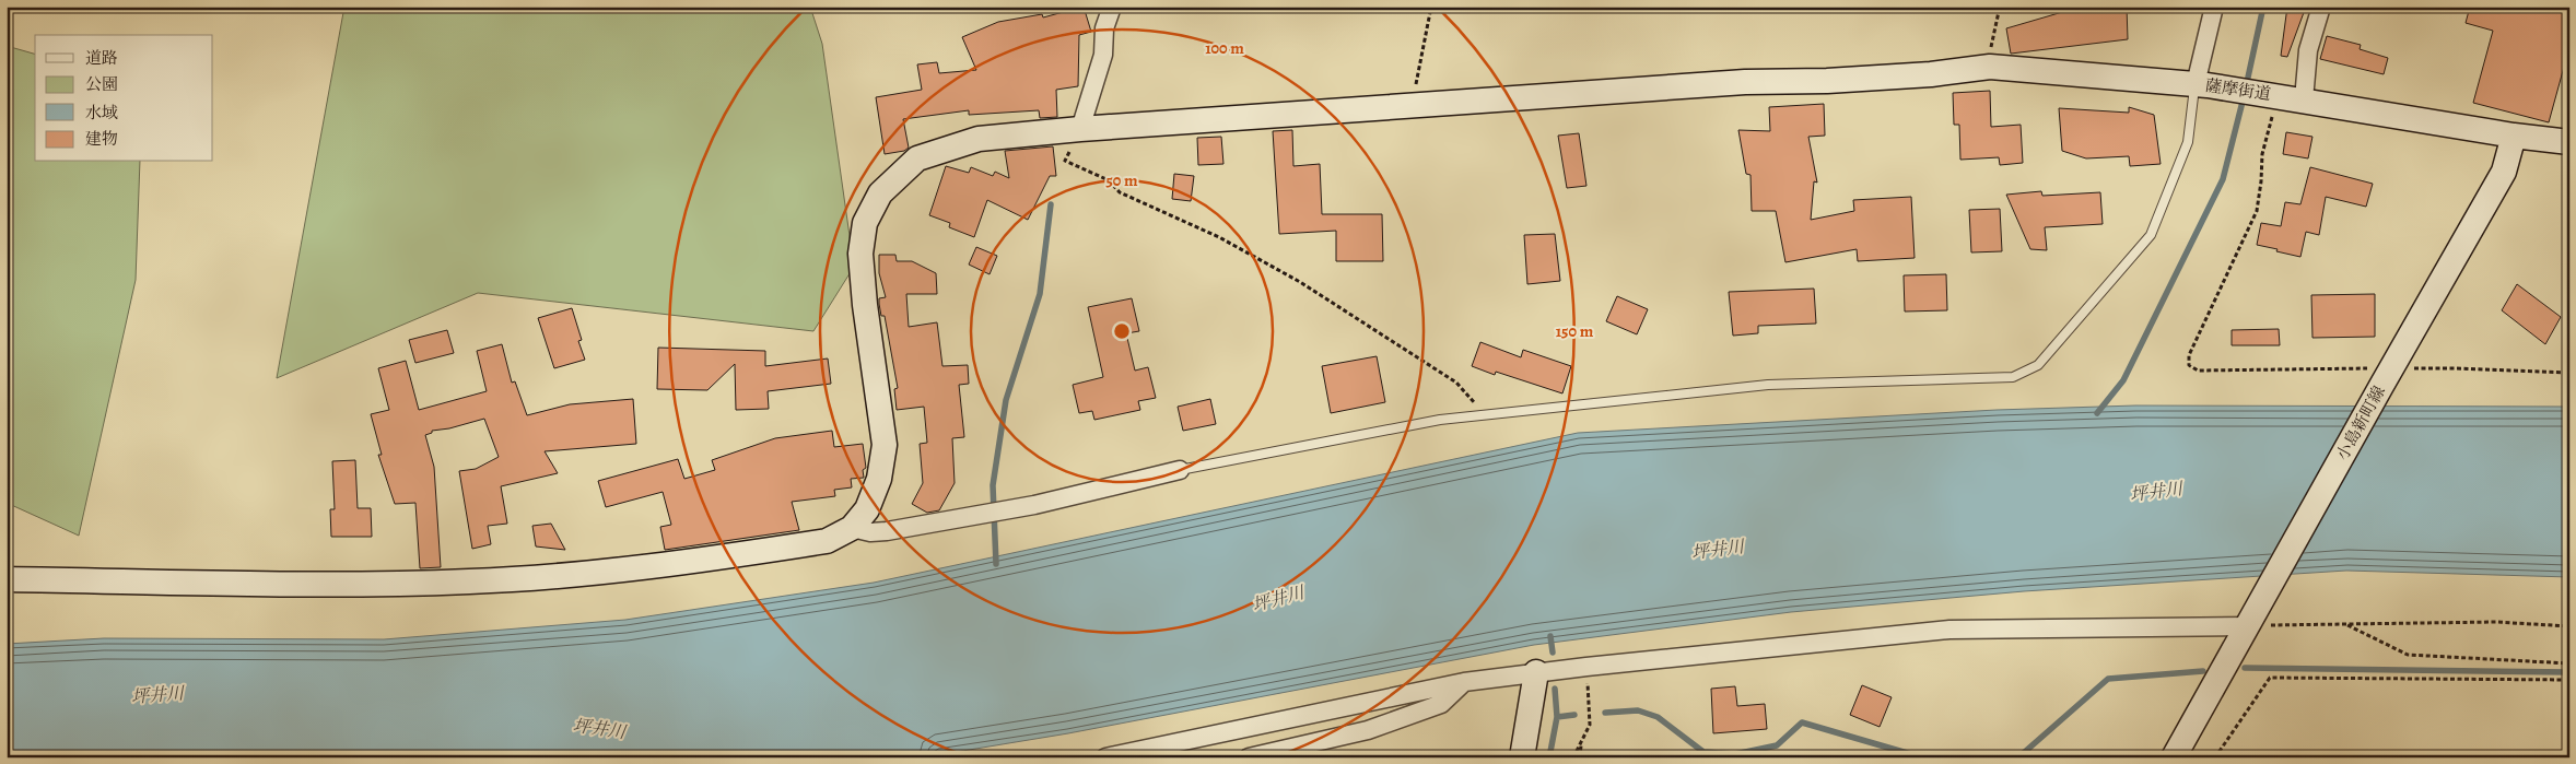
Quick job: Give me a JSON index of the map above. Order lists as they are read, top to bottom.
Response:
{
  "streets": {
    "street": ["薩摩街道", "小島新町線"]
  },
  "crossings": [
    ["薩摩街道", "小島新町線"]
  ],
  "water": ["坪井川"],
  "legend": [
    "道路",
    "公園",
    "水域",
    "建物"
  ],
  "rings": ["100 m", "50 m", "150 m"]
}
